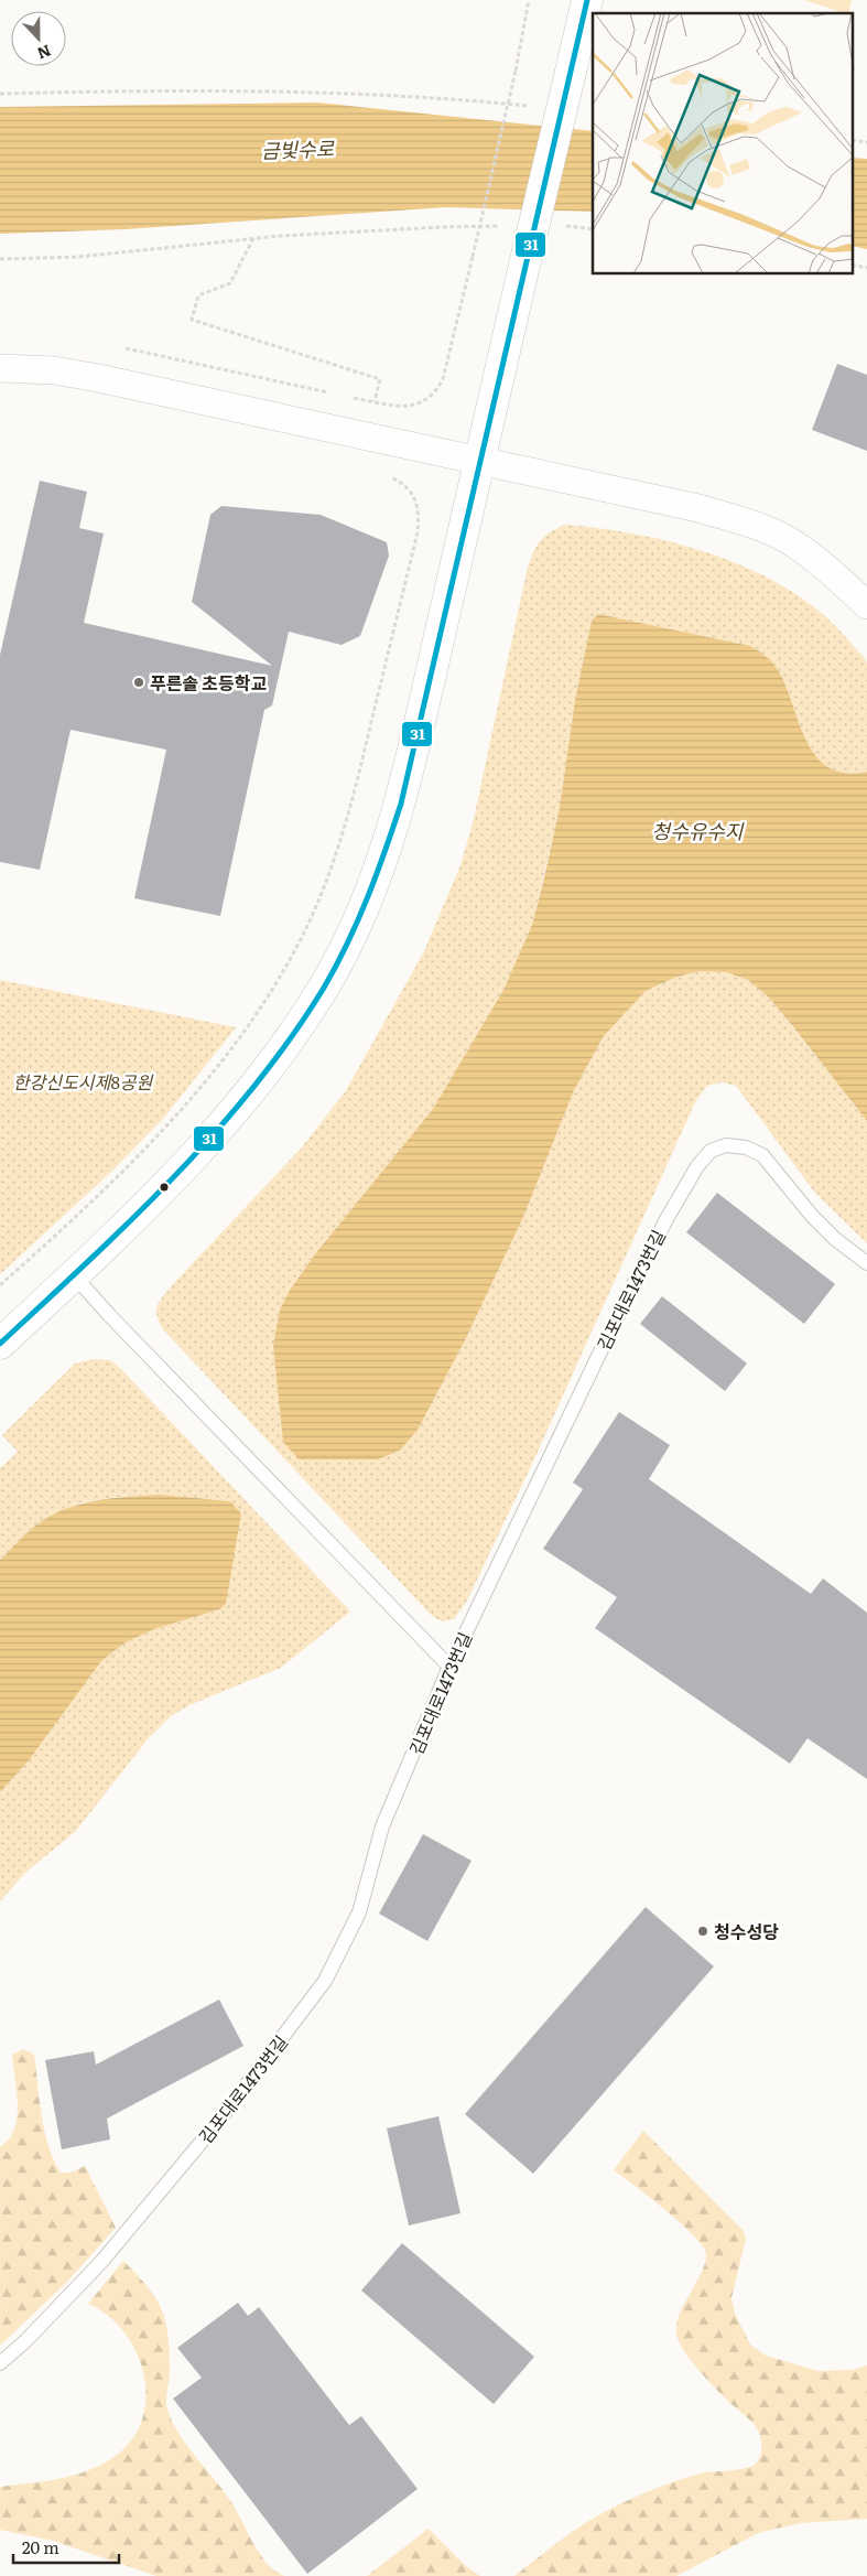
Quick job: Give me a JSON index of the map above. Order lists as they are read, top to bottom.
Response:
{
  "streets": {
    "lane": ["김포대로1473번길"]
  },
  "water": ["금빛수로", "청수유수지"],
  "parks": ["한강신도시제8공원"],
  "places": ["푸른솔 초등학교", "청수성당"],
  "lines": ["transit line 31"],
  "scale_bar": "20 m",
  "north": "bottom"
}
